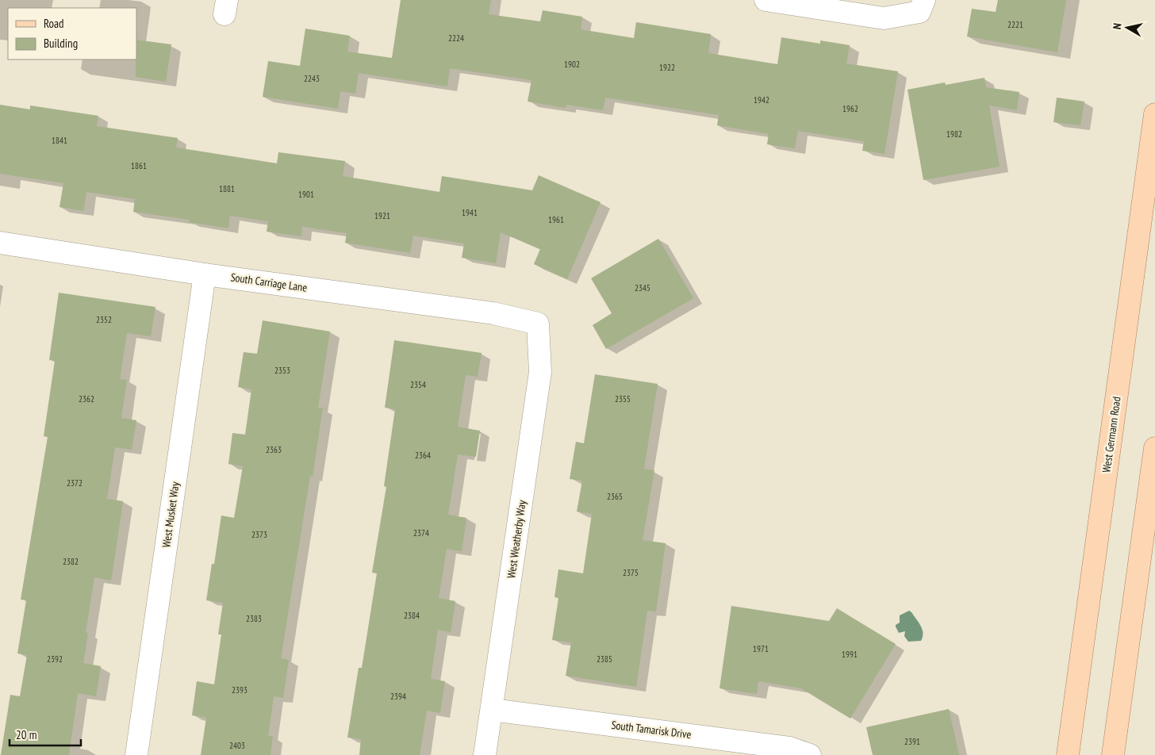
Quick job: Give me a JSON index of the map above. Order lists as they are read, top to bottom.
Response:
{
  "streets": {
    "main road": ["West Germann Road"],
    "street": [
      "South Carriage Lane",
      "West Musket Way",
      "West Weatherby Way",
      "South Tamarisk Drive"
    ]
  },
  "crossings": [
    ["South Carriage Lane", "West Musket Way"],
    ["South Carriage Lane", "West Weatherby Way"],
    ["West Weatherby Way", "South Tamarisk Drive"]
  ],
  "house_numbers": [
    "2221",
    "2224",
    "1902",
    "1922",
    "2243",
    "1942",
    "1962",
    "1982",
    "1841",
    "1861",
    "1881",
    "1901",
    "1941",
    "1921",
    "1961",
    "2345",
    "2352",
    "2353",
    "2354",
    "2362",
    "2355",
    "2363",
    "2364",
    "2372",
    "2365",
    "2374",
    "2373",
    "2382",
    "2375",
    "2384",
    "2383",
    "1971",
    "1991",
    "2392",
    "2385",
    "2393",
    "2394",
    "2391",
    "2403"
  ],
  "legend": ["Road", "Building"],
  "scale_bar": "20 m",
  "north": "left"
}
